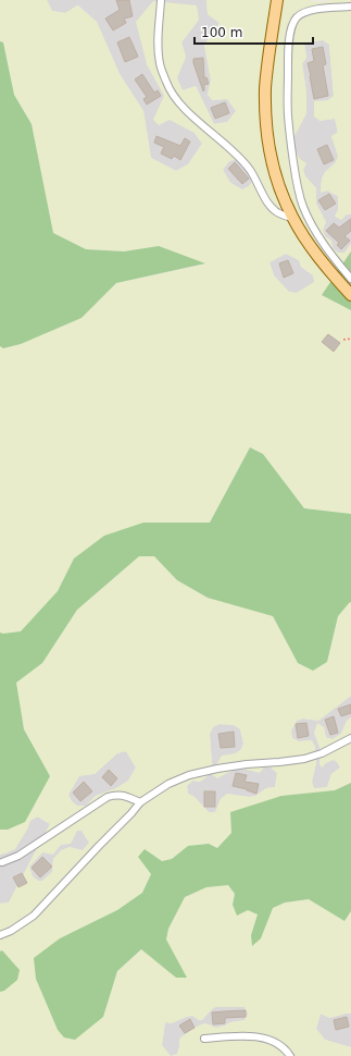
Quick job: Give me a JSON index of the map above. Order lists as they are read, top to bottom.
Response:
{
  "scale_bar": "100 m"
}
